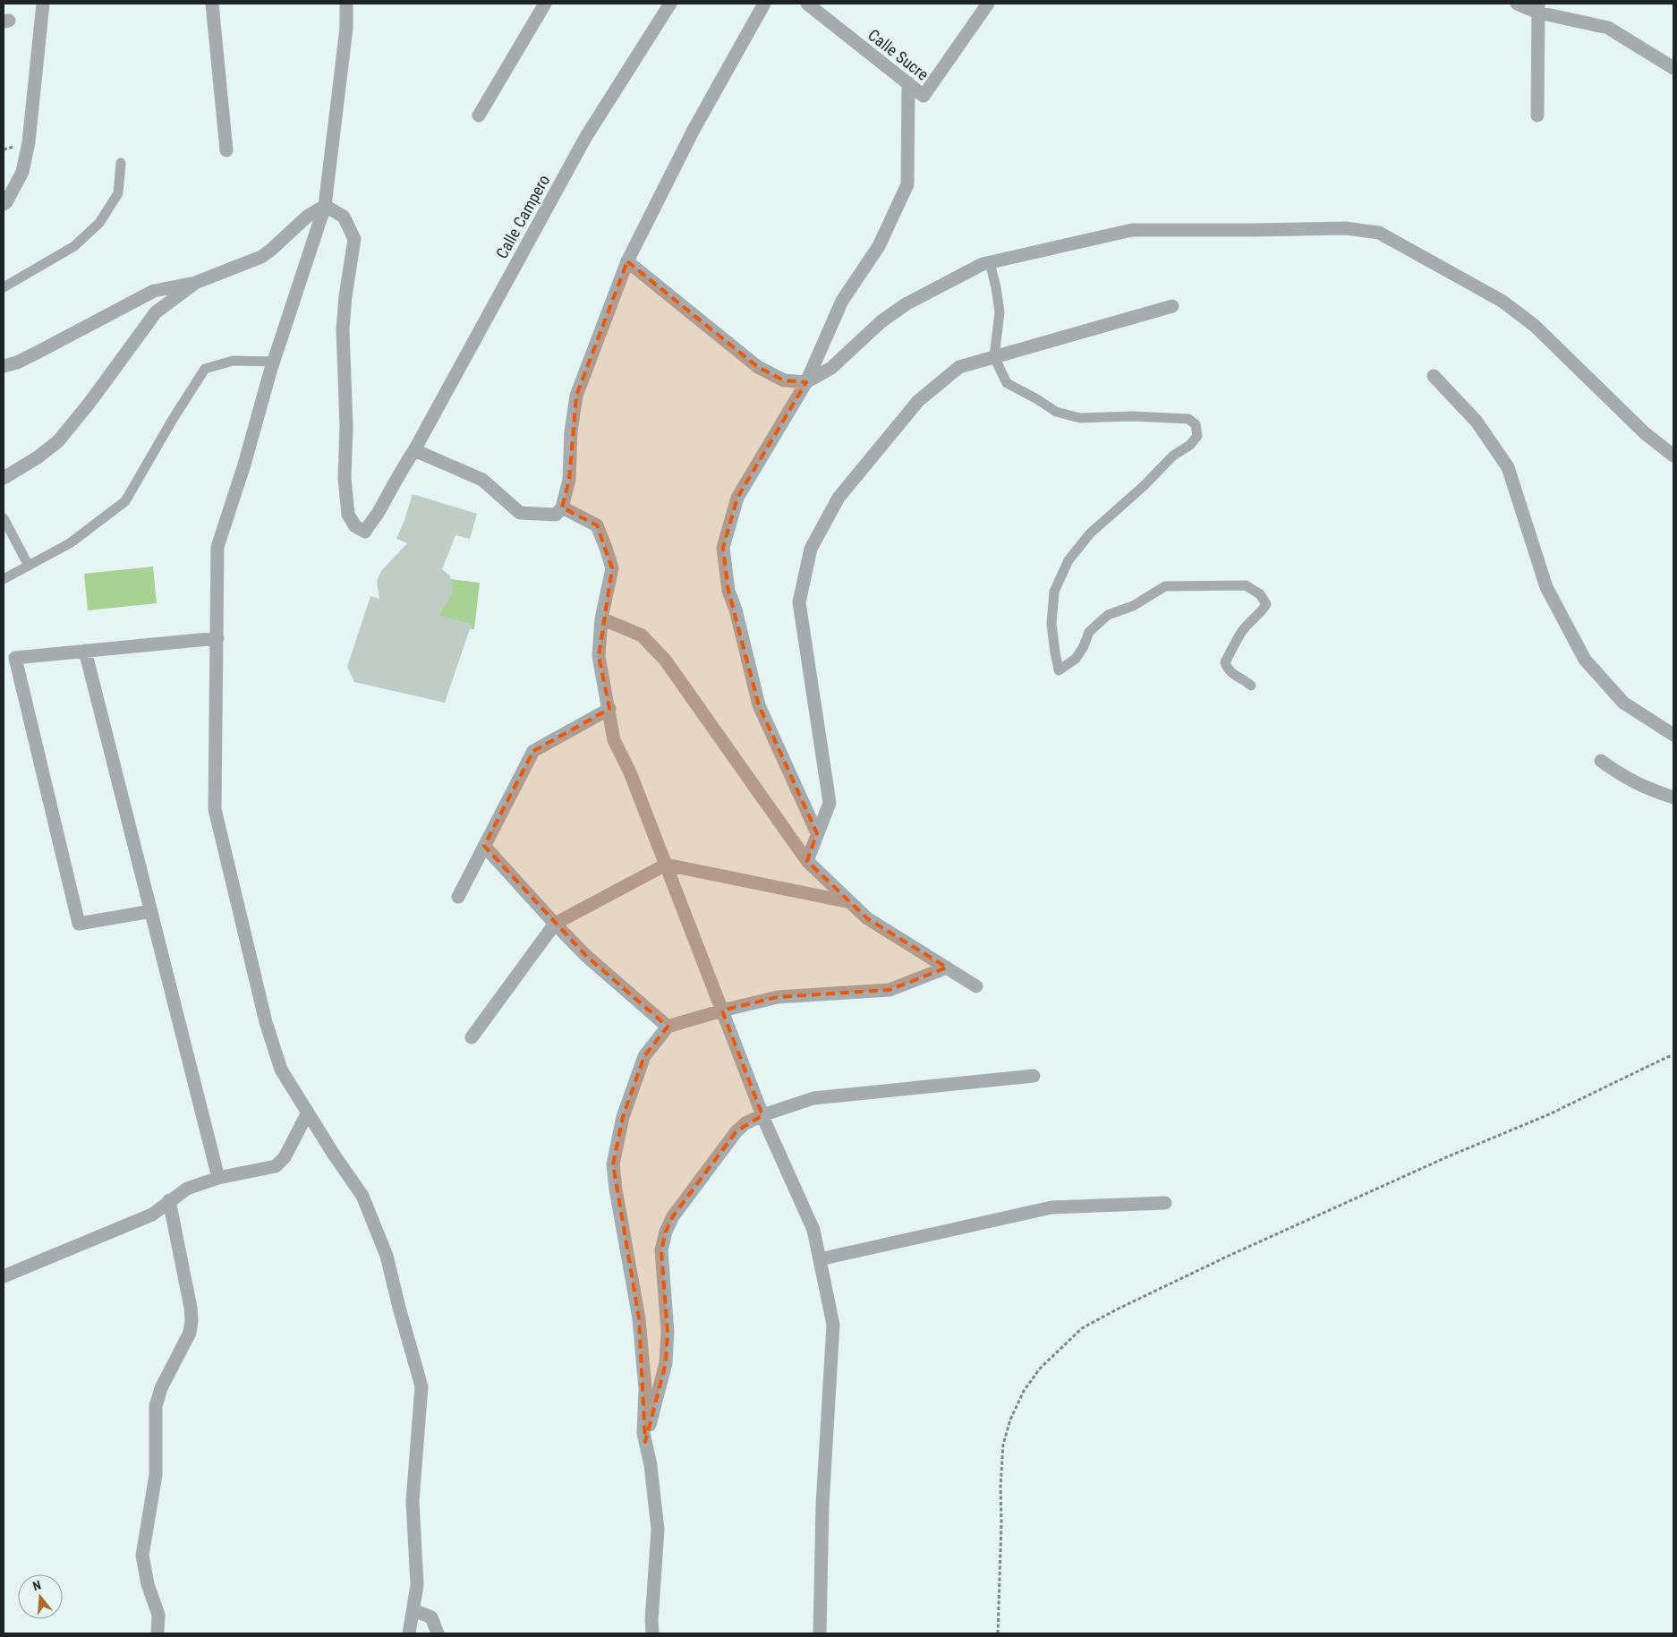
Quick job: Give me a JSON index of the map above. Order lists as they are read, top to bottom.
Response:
{
  "streets": {
    "street": ["Calle Sucre", "Calle Campero"]
  },
  "north": "top"
}
